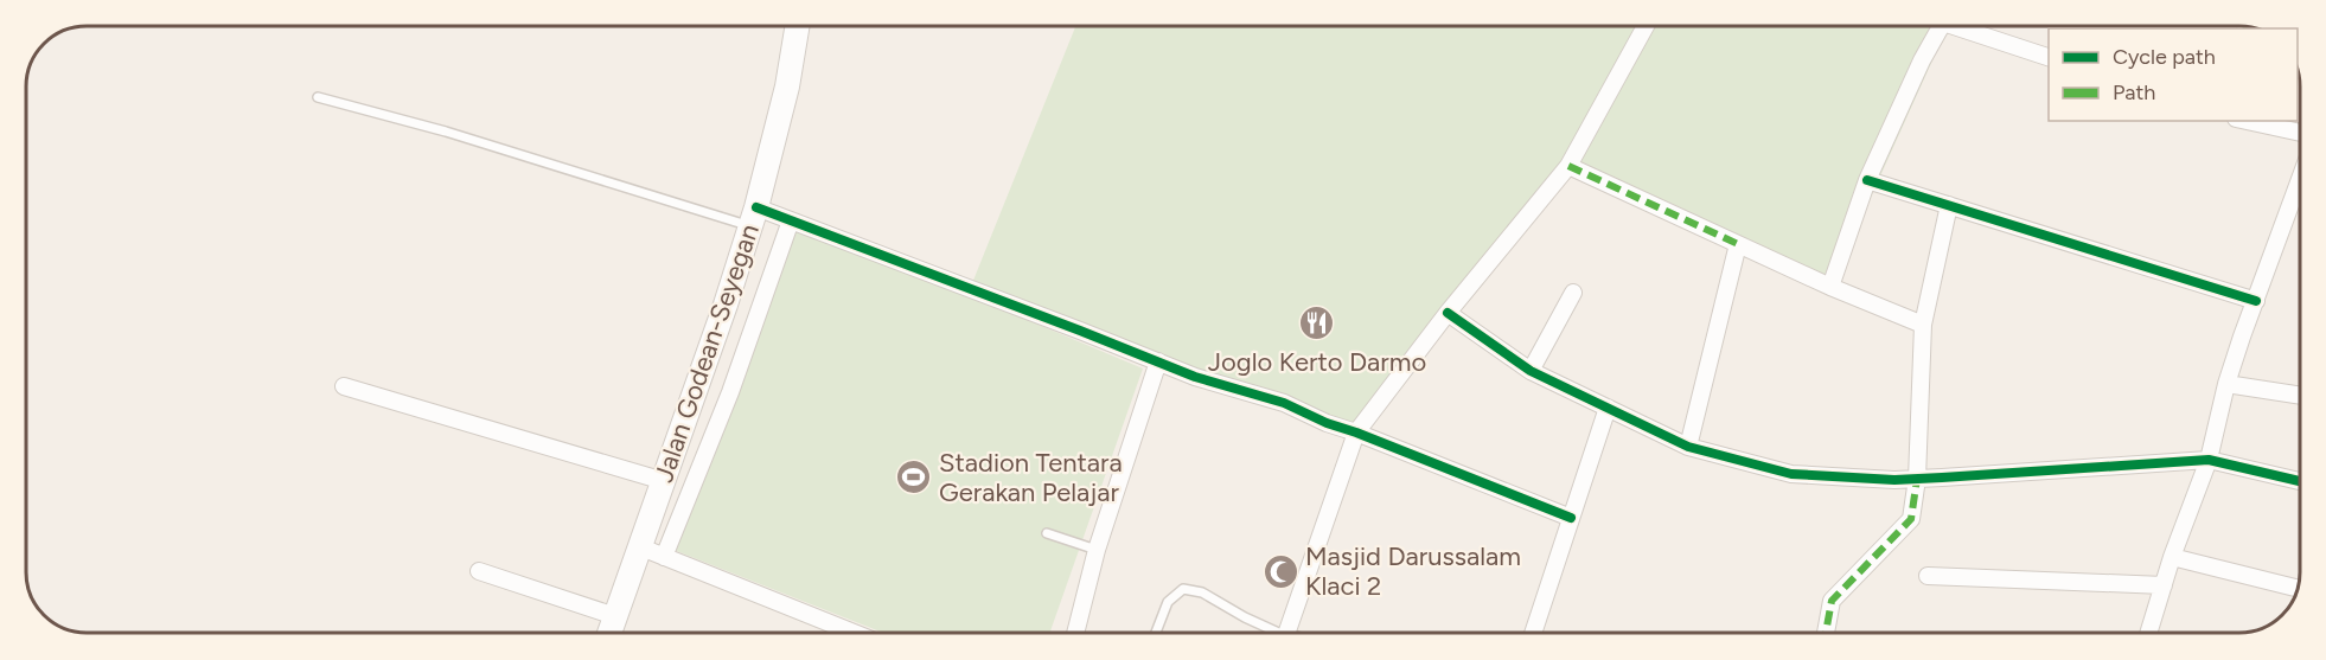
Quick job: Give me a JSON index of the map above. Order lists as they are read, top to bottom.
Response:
{
  "streets": {
    "main road": ["Jalan Godean-Seyegan"]
  },
  "places": {
    "restaurant": ["Joglo Kerto Darmo"],
    "sports": ["Stadion Tentara Gerakan Pelajar"],
    "mosque": ["Masjid Darussalam Klaci 2"]
  },
  "legend": ["Cycle path", "Path"]
}
